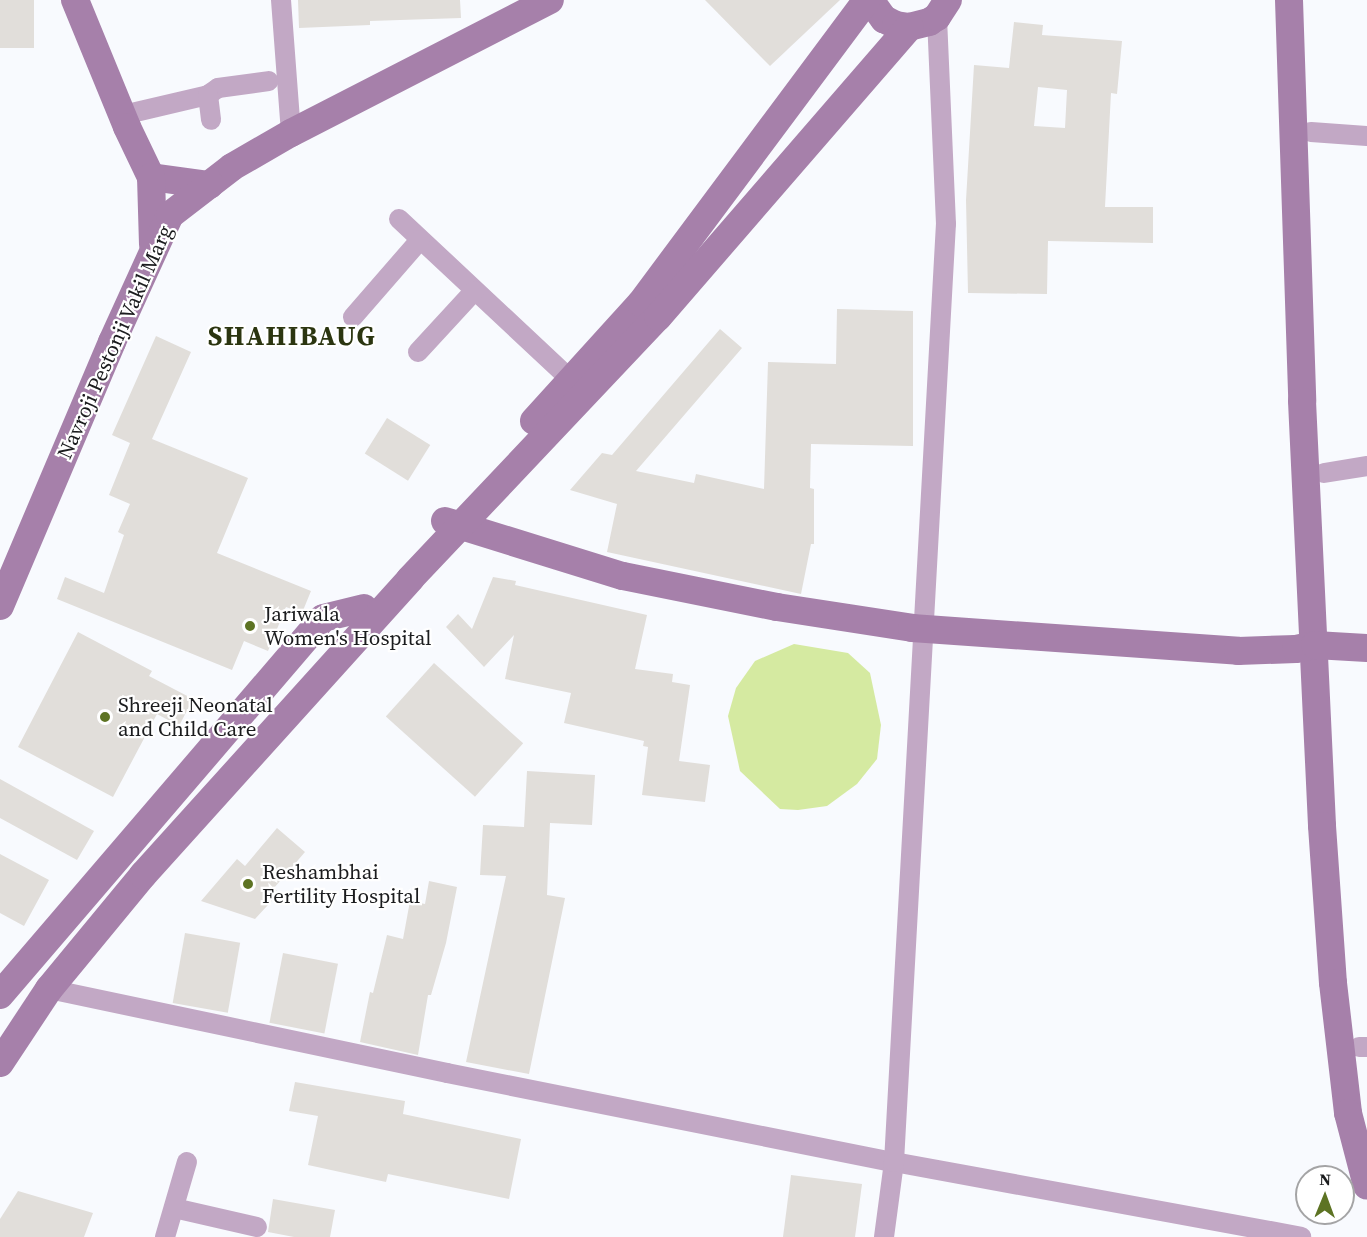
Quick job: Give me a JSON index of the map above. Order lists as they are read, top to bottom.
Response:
{
  "streets": {
    "main road": ["Navroji Pestonji Vakil Marg"]
  },
  "districts": ["SHAHIBAUG"],
  "places": ["Jariwala Women's Hospital", "Shreeji Neonatal and Child Care", "Reshambhai Fertility Hospital"],
  "north": "top"
}
